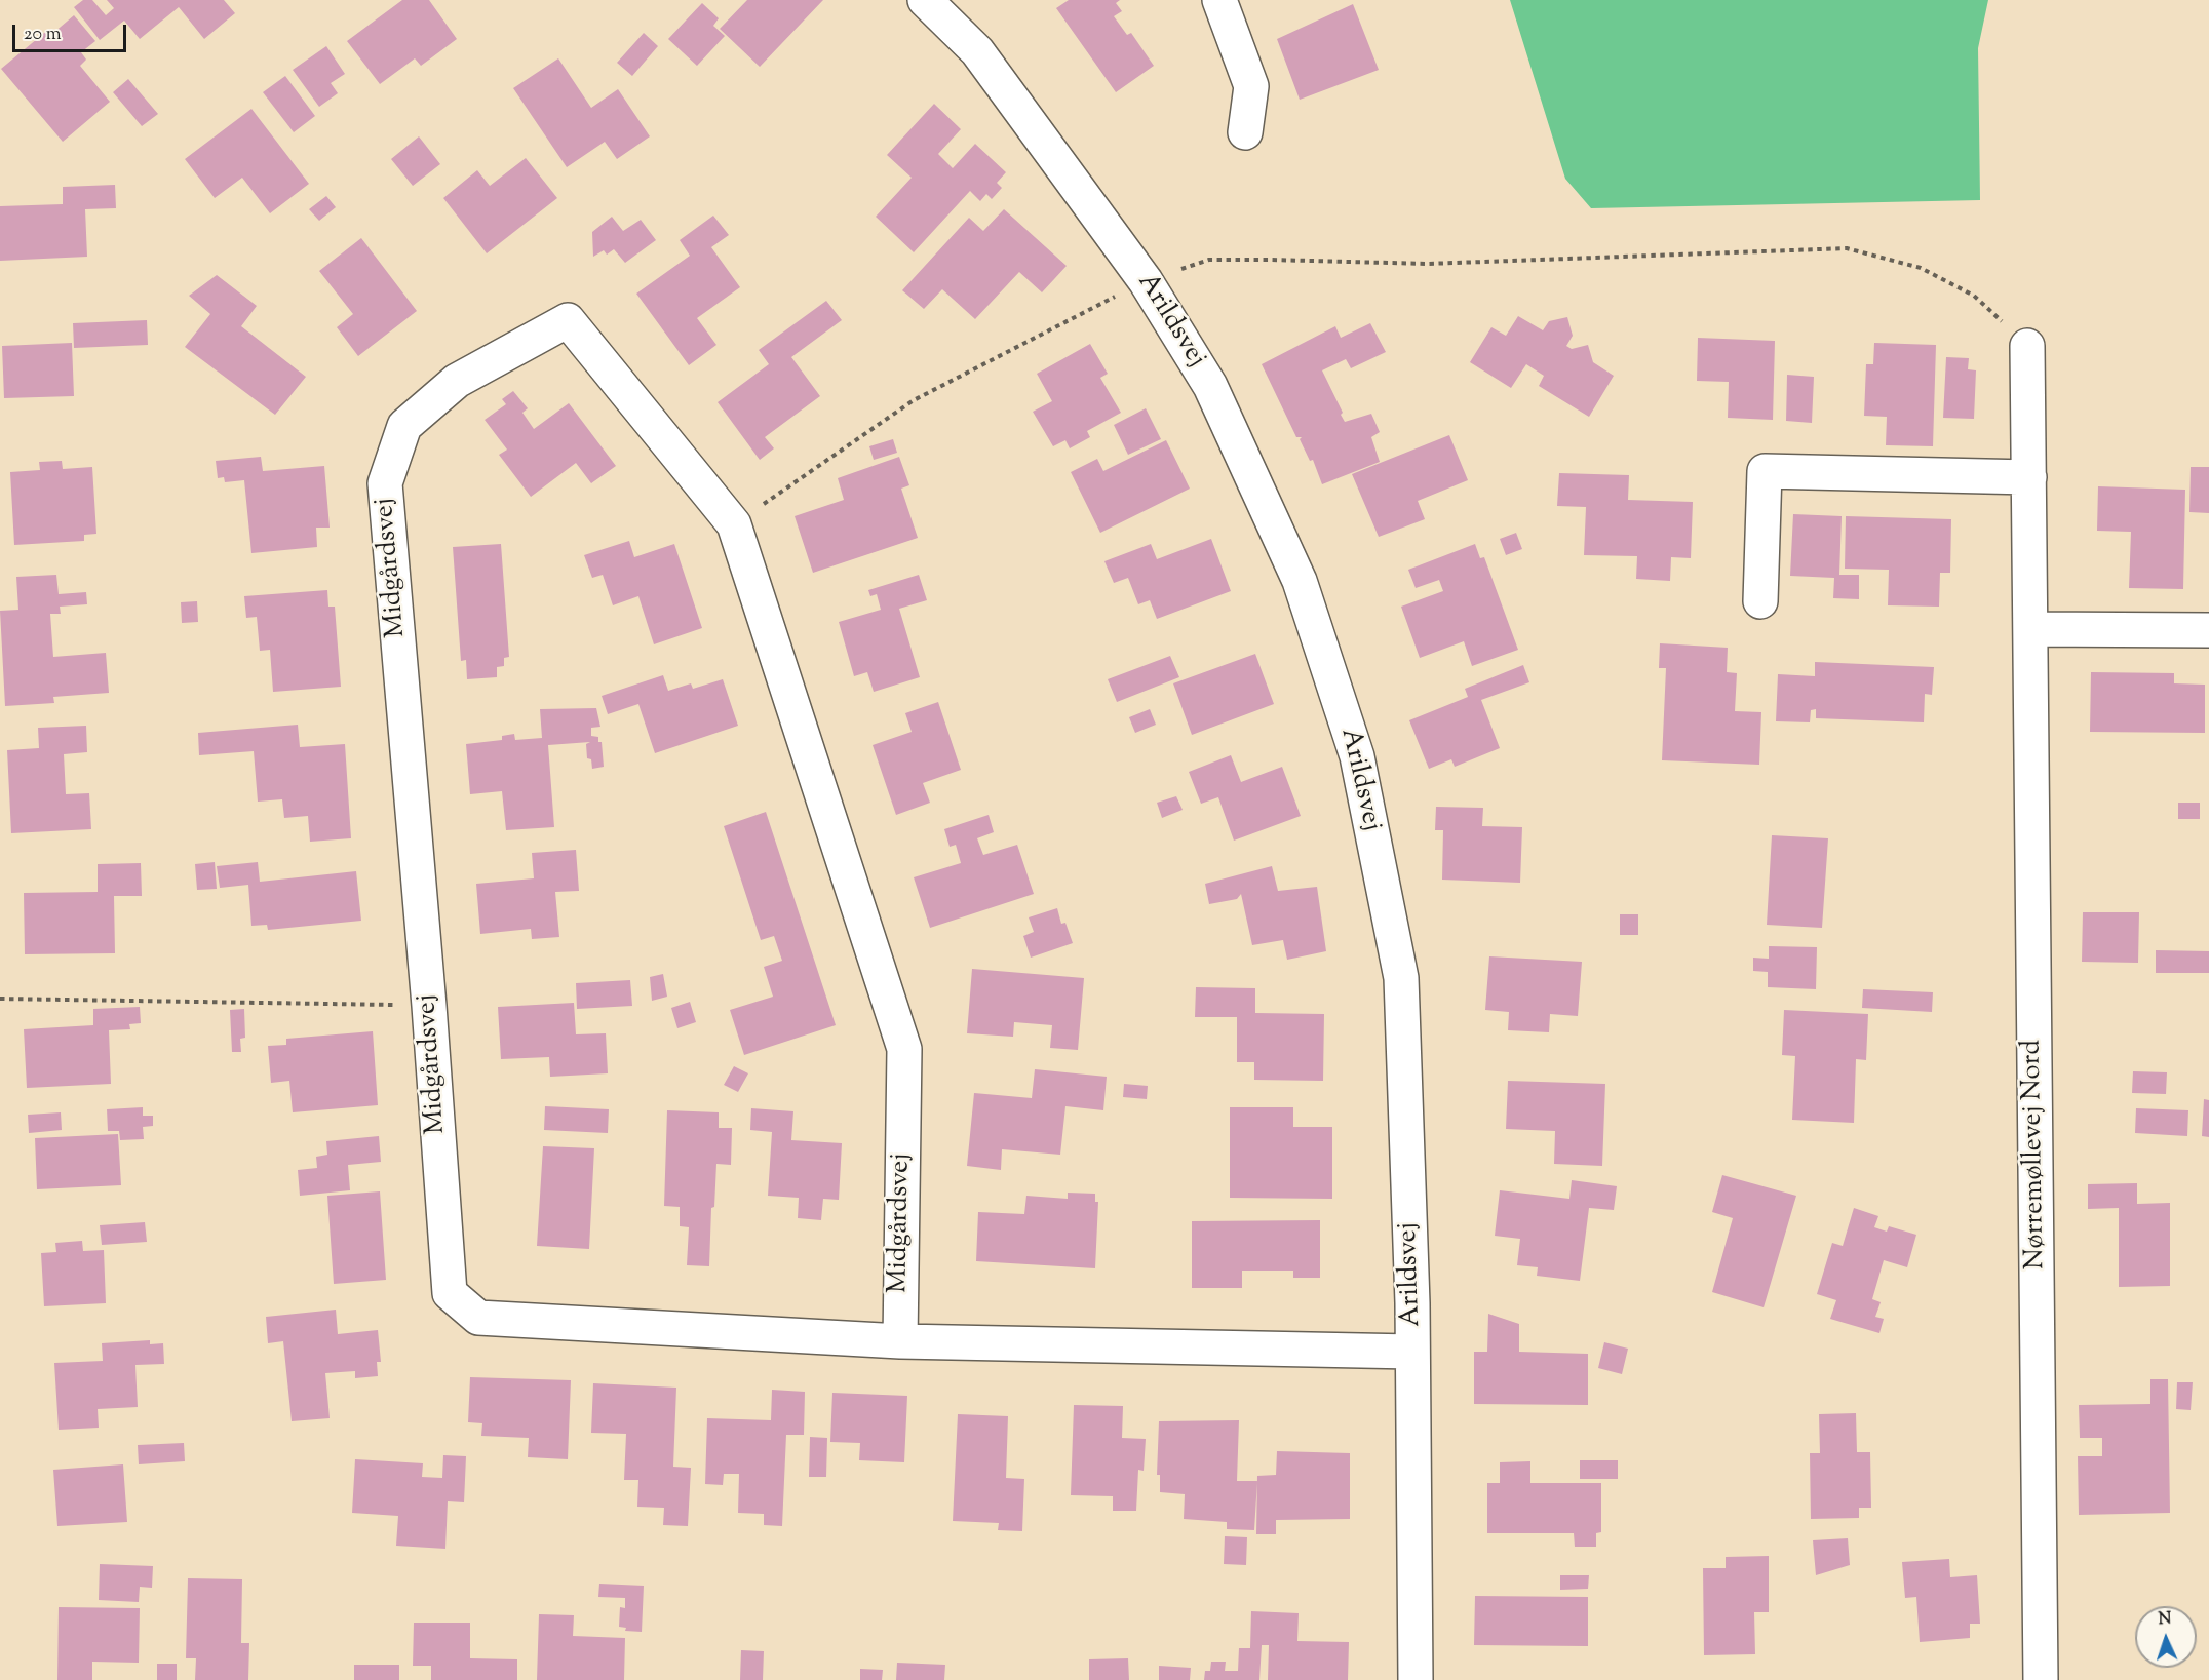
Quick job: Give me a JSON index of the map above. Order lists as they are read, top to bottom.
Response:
{
  "streets": {
    "street": ["Arildsvej", "Midgårdsvej", "Nørremøllevej Nord"]
  },
  "crossings": [
    ["Arildsvej", "Midgårdsvej"]
  ],
  "scale_bar": "20 m",
  "north": "top"
}
